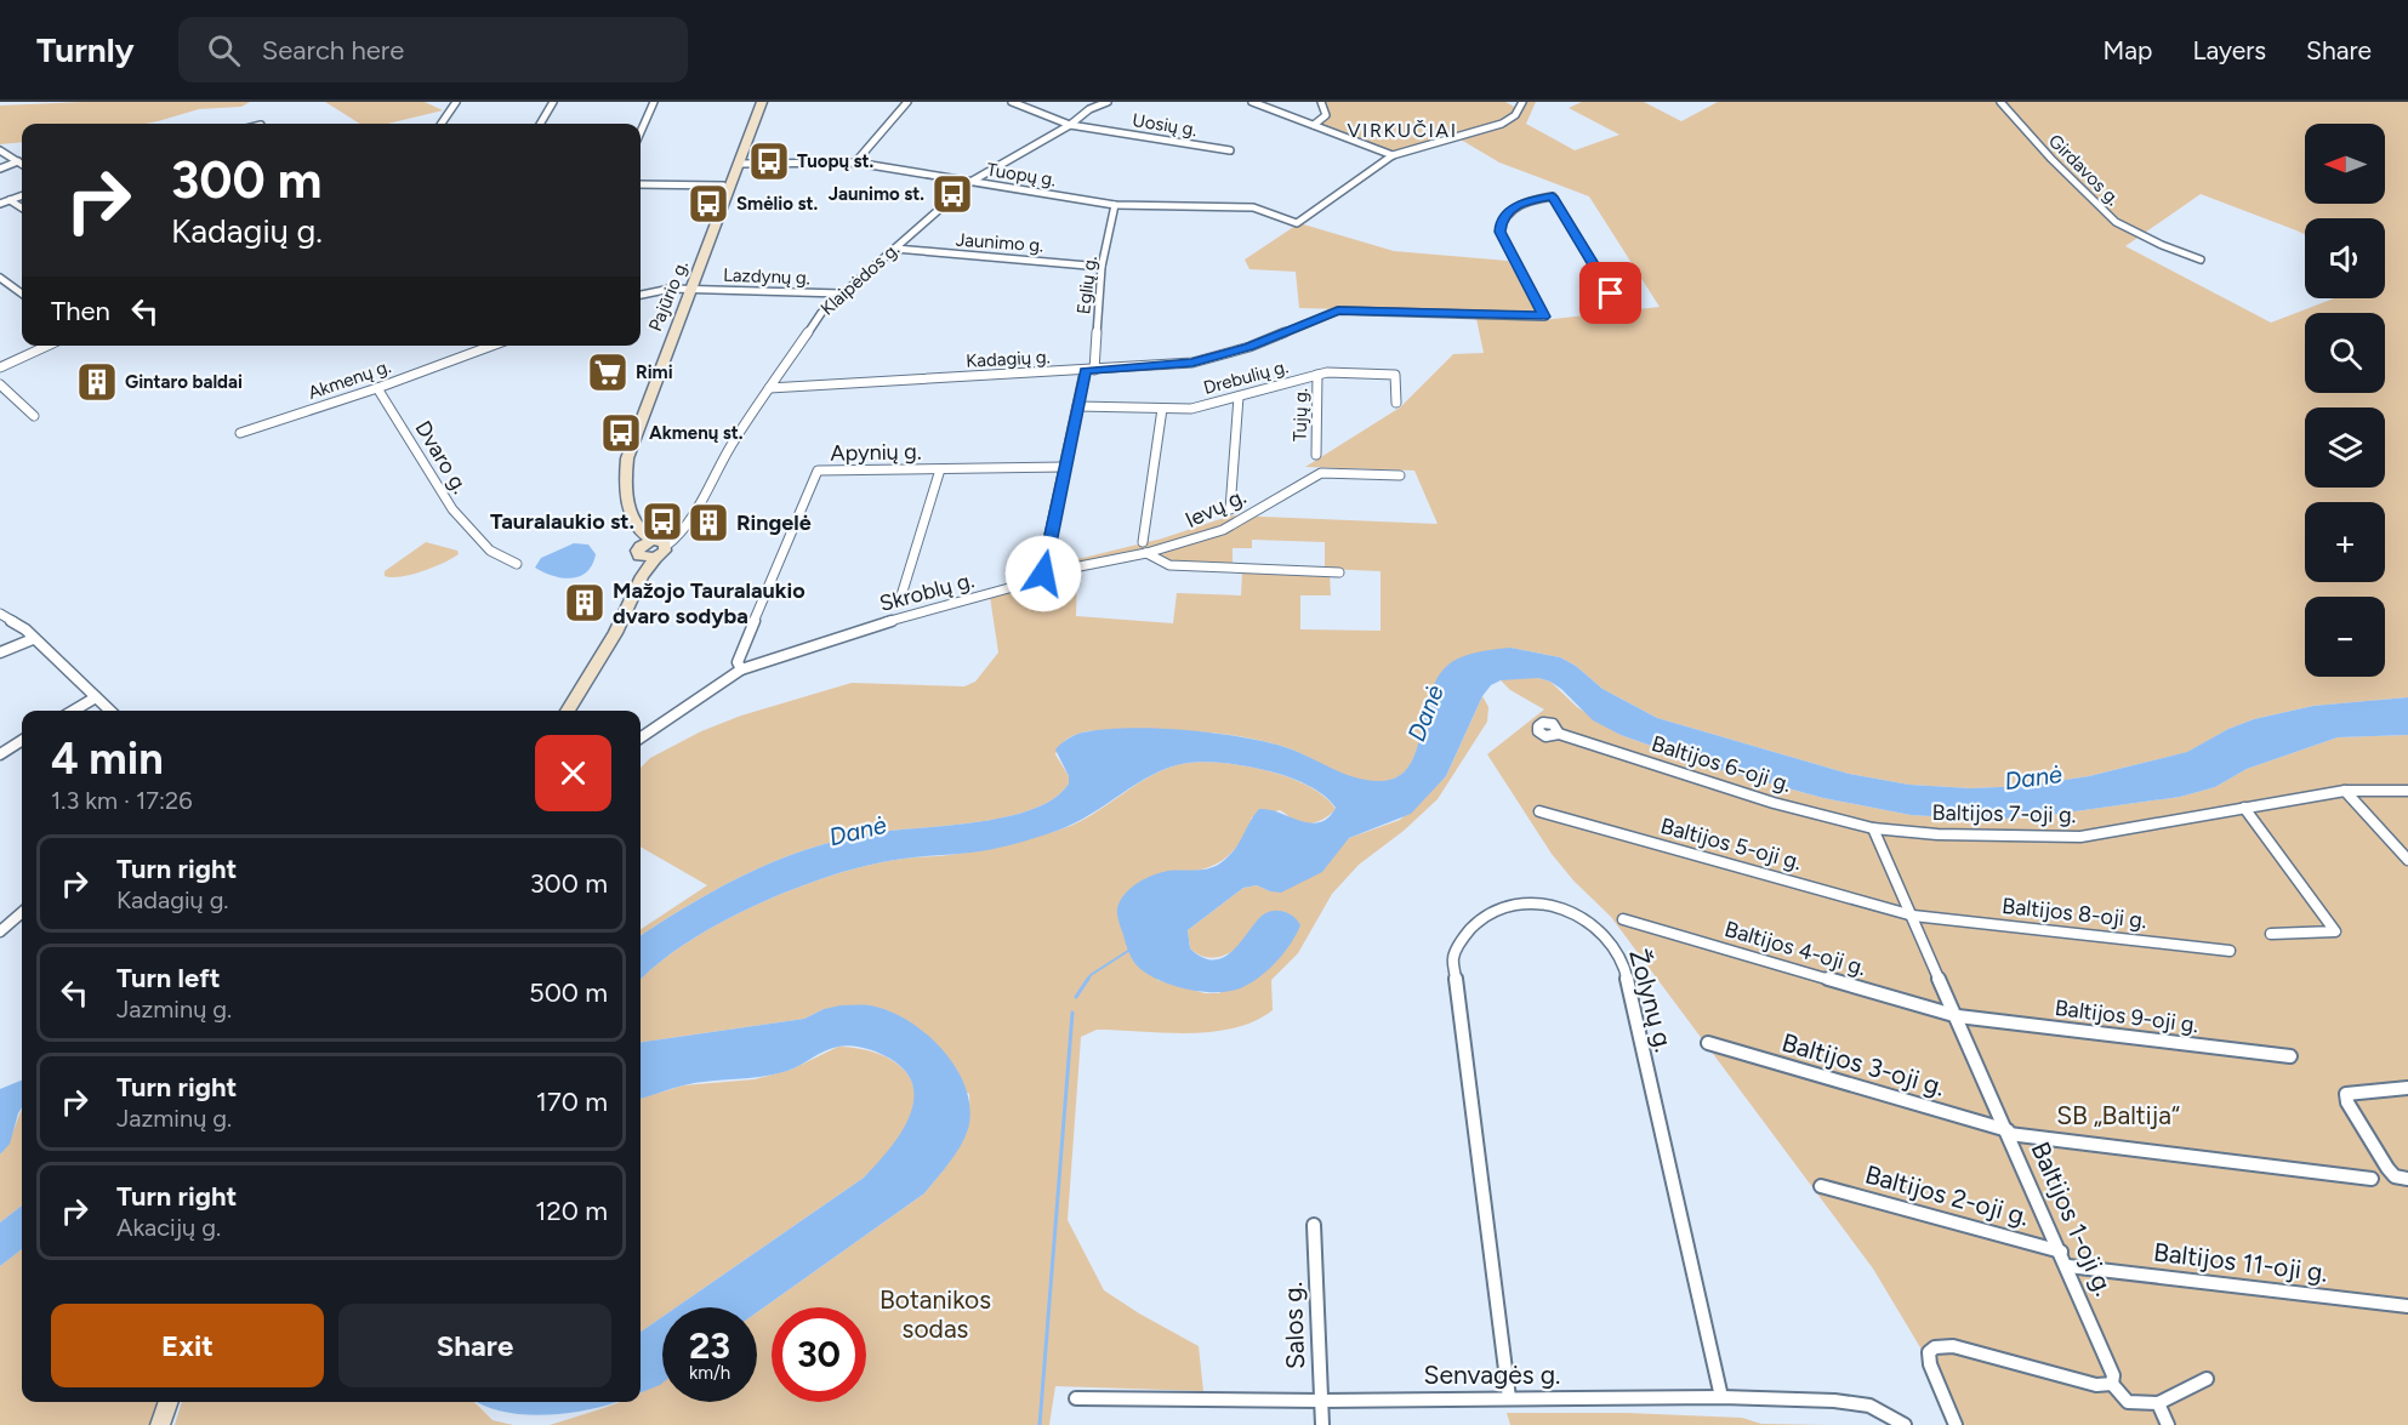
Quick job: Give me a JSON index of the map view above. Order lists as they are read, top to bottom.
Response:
{
  "streets": {
    "main road": ["Pajūrio g."],
    "street": [
      "Uosių g.",
      "Girdavos g.",
      "Tuopų g.",
      "Jaunimo g.",
      "Lazdynų g.",
      "Klaipėdos g.",
      "Eglių g.",
      "Kadagių g.",
      "Drebulių g.",
      "Akmenų g.",
      "Tujų g.",
      "Apynių g.",
      "Dvaro g.",
      "Ievų g.",
      "Skroblų g.",
      "Baltijos 6-oji g.",
      "Baltijos 7-oji g.",
      "Baltijos 5-oji g.",
      "Baltijos 8-oji g.",
      "Baltijos 4-oji g.",
      "Žolynų g.",
      "Baltijos 9-oji g.",
      "Baltijos 3-oji g.",
      "Baltijos 2-oji g.",
      "Baltijos 1-oji g.",
      "Baltijos 11-oji g.",
      "Salos g.",
      "Senvagės g."
    ]
  },
  "crossings": [
    ["Uosių g.", "Klaipėdos g."],
    ["Tuopų g.", "Klaipėdos g."],
    ["Tuopų g.", "Eglių g."],
    ["Tuopų g.", "Pajūrio g."],
    ["Jaunimo g.", "Klaipėdos g."],
    ["Jaunimo g.", "Eglių g."],
    ["Lazdynų g.", "Klaipėdos g."],
    ["Lazdynų g.", "Pajūrio g."],
    ["Klaipėdos g.", "Pajūrio g."],
    ["Klaipėdos g.", "Kadagių g."],
    ["Eglių g.", "Kadagių g."],
    ["Drebulių g.", "Tujų g."],
    ["Akmenų g.", "Dvaro g."],
    ["Apynių g.", "Skroblų g."],
    ["Ievų g.", "Skroblų g."],
    ["Baltijos 6-oji g.", "Baltijos 7-oji g."],
    ["Baltijos 6-oji g.", "Baltijos 1-oji g."],
    ["Baltijos 7-oji g.", "Baltijos 1-oji g."],
    ["Baltijos 5-oji g.", "Baltijos 8-oji g."],
    ["Baltijos 5-oji g.", "Baltijos 1-oji g."],
    ["Baltijos 8-oji g.", "Baltijos 1-oji g."],
    ["Baltijos 4-oji g.", "Baltijos 9-oji g."],
    ["Baltijos 4-oji g.", "Baltijos 1-oji g."],
    ["Žolynų g.", "Senvagės g."],
    ["Baltijos 9-oji g.", "Baltijos 1-oji g."],
    ["Baltijos 3-oji g.", "Baltijos 1-oji g."],
    ["Baltijos 2-oji g.", "Baltijos 1-oji g."],
    ["Baltijos 1-oji g.", "Baltijos 11-oji g."],
    ["Salos g.", "Senvagės g."]
  ],
  "districts": ["VIRKUČIAI"],
  "water": ["Danė"],
  "parks": ["SB „Baltija“", "Botanikos sodas"],
  "places": {
    "bus stop": [
      "Tuopų st.",
      "Jaunimo st.",
      "Smėlio st.",
      "Akmenų st.",
      "Tauralaukio st."
    ],
    "supermarket": ["Rimi"],
    "building": ["Gintaro baldai", "Ringelė", "Mažojo Tauralaukio dvaro sodyba"]
  },
  "north": "left",
  "page": {
    "header": "Turnly",
    "search": "Search here",
    "nav": ["Map", "Layers", "Share"],
    "map_buttons": ["+", "−"],
    "turn": ["300 m", "Kadagių g."],
    "then": "Then",
    "heading": ["4 min", "1.3 km · 17:26"],
    "list": [
      {
        "name": "Turn right",
        "note": "Kadagių g.",
        "value": "300 m"
      },
      {
        "name": "Turn left",
        "note": "Jazminų g.",
        "value": "500 m"
      },
      {
        "name": "Turn right",
        "note": "Jazminų g.",
        "value": "170 m"
      },
      {
        "name": "Turn right",
        "note": "Akacijų g.",
        "value": "120 m"
      }
    ],
    "buttons": ["Exit", "Share"],
    "speed": "23 km/h",
    "limit": "30"
  }
}
